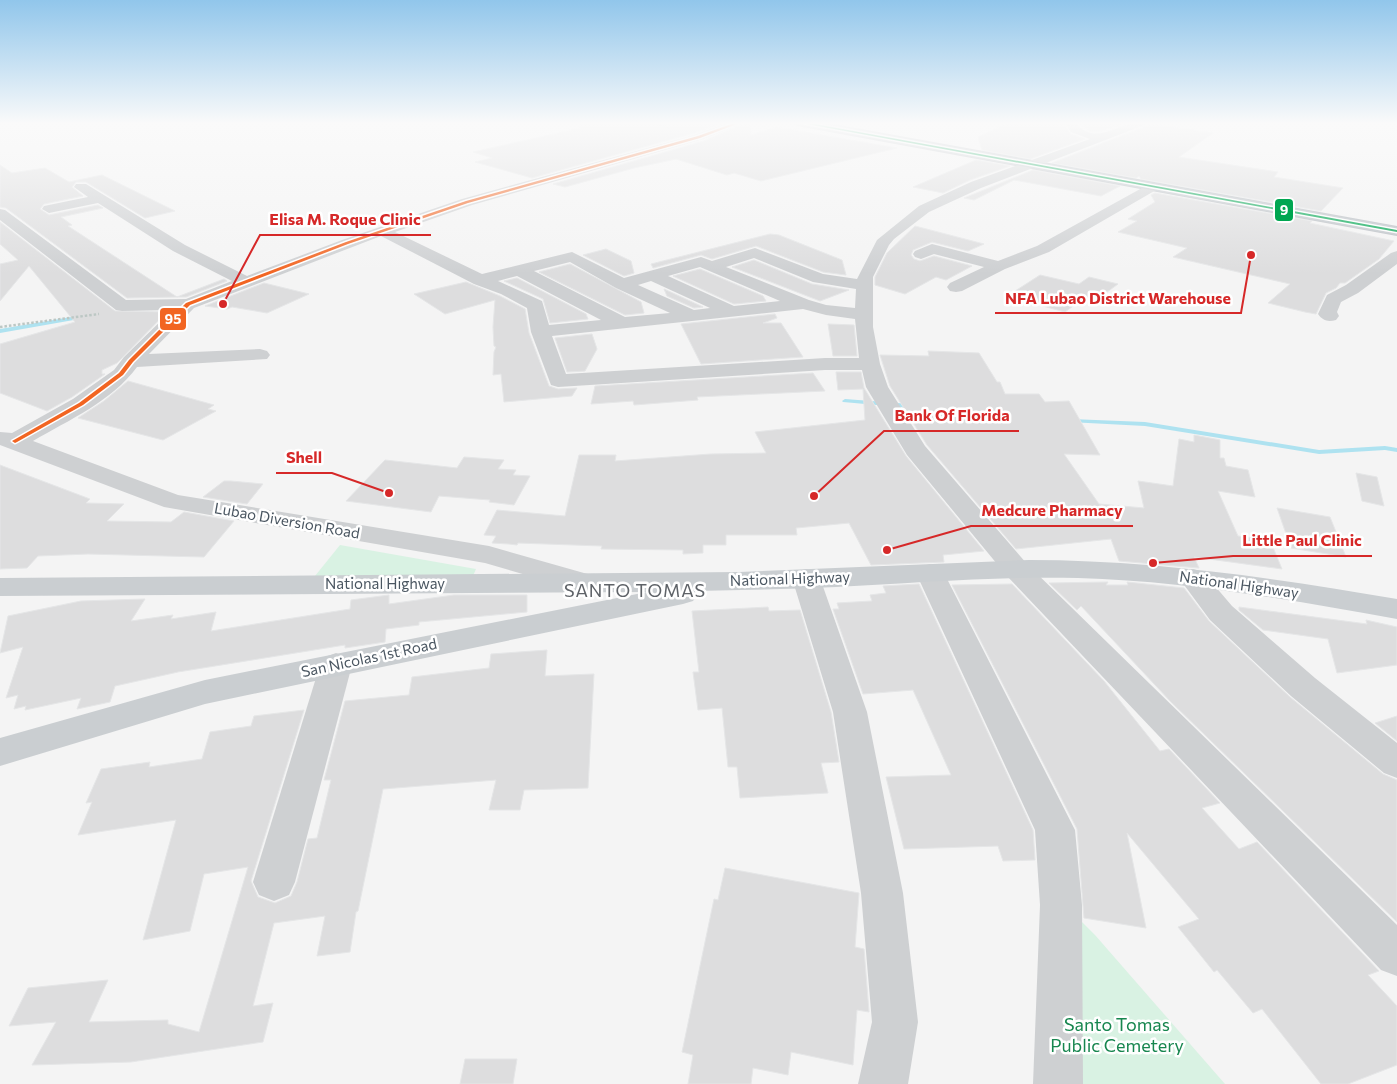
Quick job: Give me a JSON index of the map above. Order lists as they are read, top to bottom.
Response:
{
  "streets": {
    "main road": ["National Highway", "San Nicolas 1st Road"],
    "street": ["Lubao Diversion Road"]
  },
  "crossings": [
    ["Lubao Diversion Road", "National Highway"],
    ["National Highway", "San Nicolas 1st Road"]
  ],
  "districts": ["SANTO TOMAS"],
  "parks": ["Santo Tomas Public Cemetery"],
  "places": [
    "NFA Lubao District Warehouse",
    "Elisa M. Roque Clinic",
    "Shell",
    "Bank Of Florida",
    "Medcure Pharmacy",
    "Little Paul Clinic"
  ],
  "lines": ["transit line 9", "transit line 95"]
}
